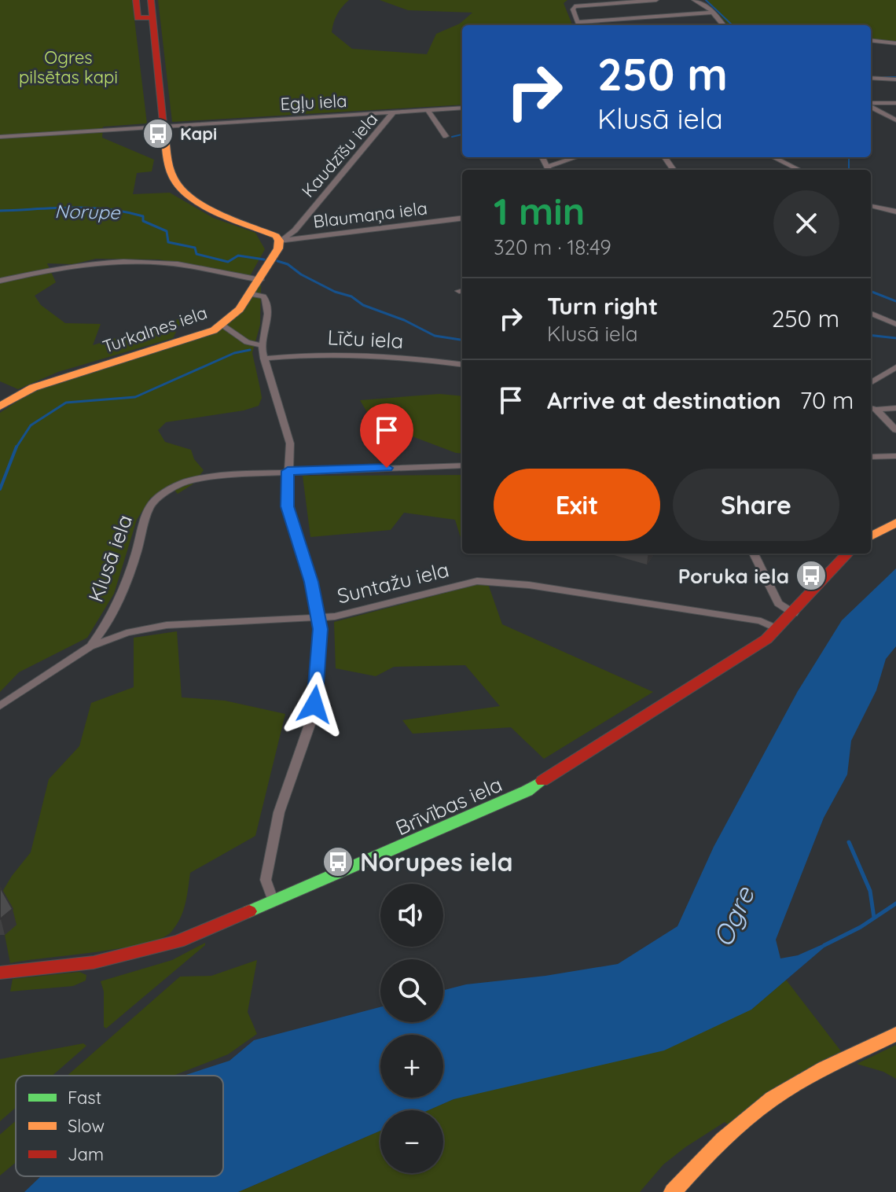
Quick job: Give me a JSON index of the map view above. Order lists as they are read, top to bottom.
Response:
{
  "streets": {
    "main road": ["Turkalnes iela", "Brīvības iela"],
    "street": [
      "Egļu iela",
      "Kaudzīšu iela",
      "Blaumaņa iela",
      "Līču iela",
      "Klusā iela",
      "Suntažu iela"
    ]
  },
  "crossings": [
    ["Egļu iela", "Kaudzīšu iela"],
    ["Kaudzīšu iela", "Blaumaņa iela"],
    ["Kaudzīšu iela", "Turkalnes iela"],
    ["Blaumaņa iela", "Turkalnes iela"],
    ["Klusā iela", "Suntažu iela"],
    ["Suntažu iela", "Brīvības iela"]
  ],
  "water": ["Norupe", "Ogre"],
  "parks": ["Ogres pilsētas kapi"],
  "places": {
    "bus stop": ["Kapi", "Poruka iela", "Norupes iela"]
  },
  "legend": ["Fast", "Slow", "Jam"],
  "page": {
    "turn": ["250 m", "Klusā iela"],
    "heading": ["1 min", "320 m · 18:49"],
    "list": [
      {
        "name": "Turn right",
        "note": "Klusā iela",
        "value": "250 m"
      },
      {
        "name": "Arrive at destination",
        "value": "70 m"
      }
    ],
    "buttons": ["Exit", "Share"],
    "map_buttons": ["+", "−"]
  }
}
